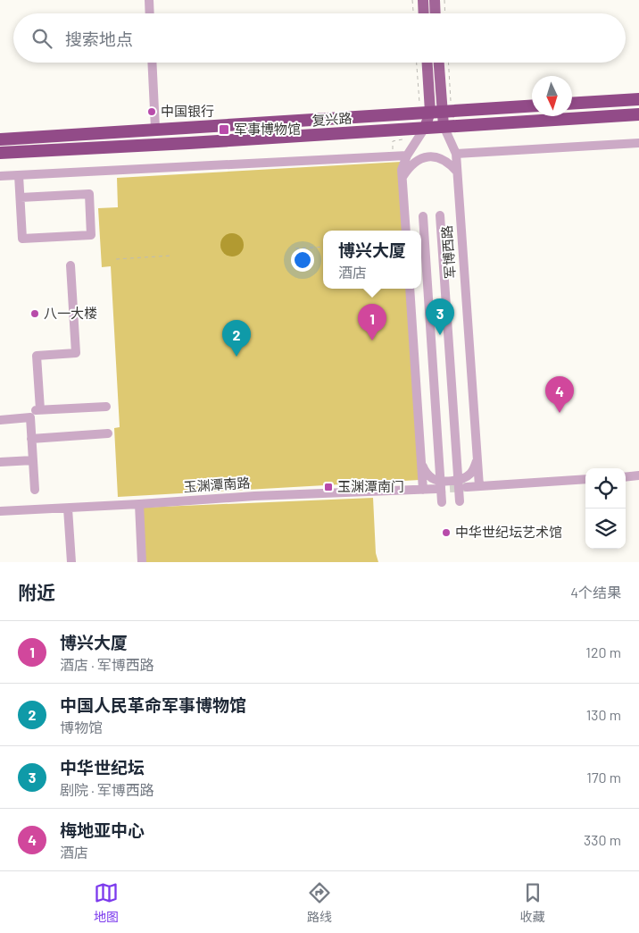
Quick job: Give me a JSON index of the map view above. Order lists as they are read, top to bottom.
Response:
{
  "streets": {
    "highway": ["复兴路"],
    "street": ["军博西路", "玉渊潭南路"]
  },
  "crossings": [
    ["复兴路", "军博西路"],
    ["军博西路", "玉渊潭南路"]
  ],
  "places": {
    "other": ["中国银行", "八一大楼", "中华世纪坛艺术馆"],
    "transit": ["军事博物馆", "玉渊潭南门"]
  },
  "north": "bottom",
  "page": {
    "search": "搜索地点",
    "popup": ["博兴大厦", "酒店"],
    "pins": [
      "3",
      "1",
      "2",
      "4"
    ],
    "heading": ["附近", "4个结果"],
    "list": [
      {
        "mark": "1",
        "name": "博兴大厦",
        "note": "酒店 · 军博西路",
        "value": "120 m"
      },
      {
        "mark": "2",
        "name": "中国人民革命军事博物馆",
        "note": "博物馆",
        "value": "130 m"
      },
      {
        "mark": "3",
        "name": "中华世纪坛",
        "note": "剧院 · 军博西路",
        "value": "170 m"
      },
      {
        "mark": "4",
        "name": "梅地亚中心",
        "note": "酒店",
        "value": "330 m"
      }
    ],
    "nav": ["地图", "路线", "收藏"]
  }
}
